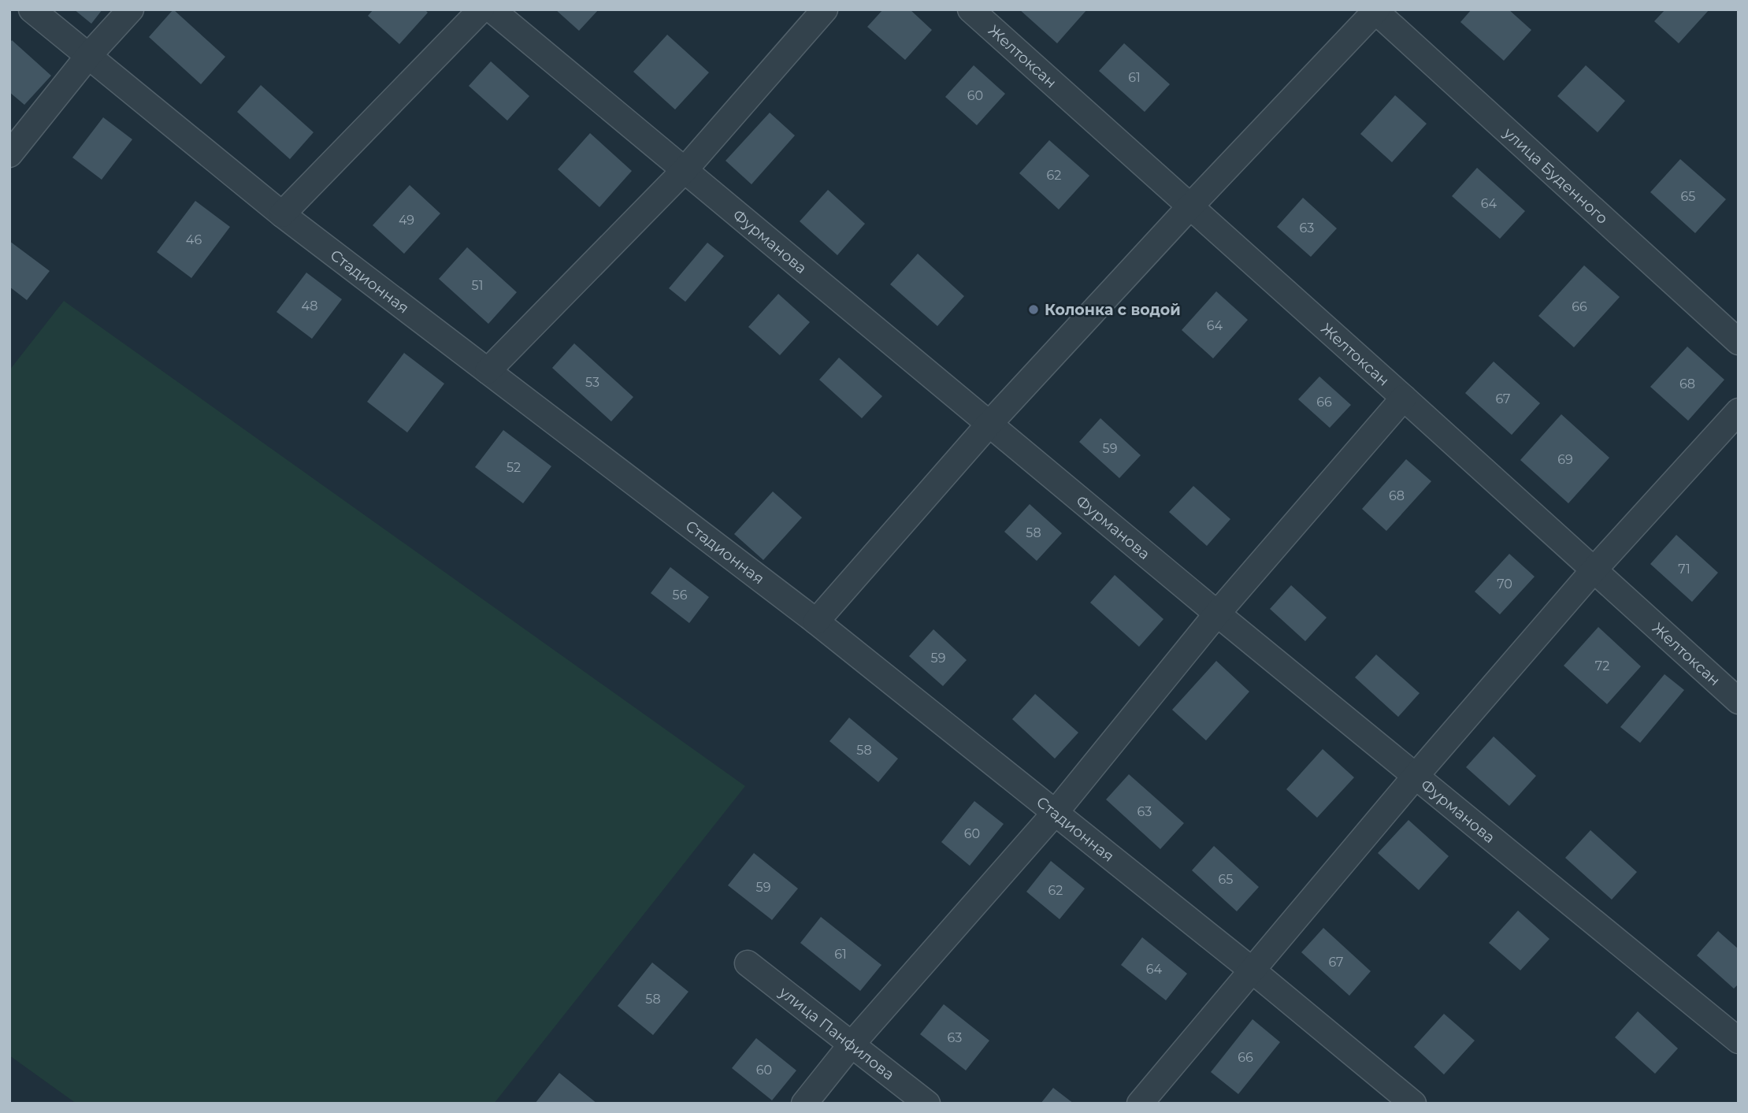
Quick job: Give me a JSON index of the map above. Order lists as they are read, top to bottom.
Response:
{
  "streets": {
    "street": [
      "Желтоксан",
      "улица Буденного",
      "Фурманова",
      "Стадионная",
      "улица Панфилова"
    ]
  },
  "places": ["Колонка с водой"],
  "house_numbers": [
    "61",
    "60",
    "62",
    "65",
    "64",
    "49",
    "63",
    "46",
    "51",
    "48",
    "66",
    "64",
    "53",
    "68",
    "67",
    "66",
    "59",
    "69",
    "52",
    "68",
    "58",
    "71",
    "70",
    "56",
    "59",
    "72",
    "58",
    "63",
    "60",
    "65",
    "59",
    "62",
    "61",
    "67",
    "64",
    "58",
    "63",
    "66",
    "60"
  ]
}
